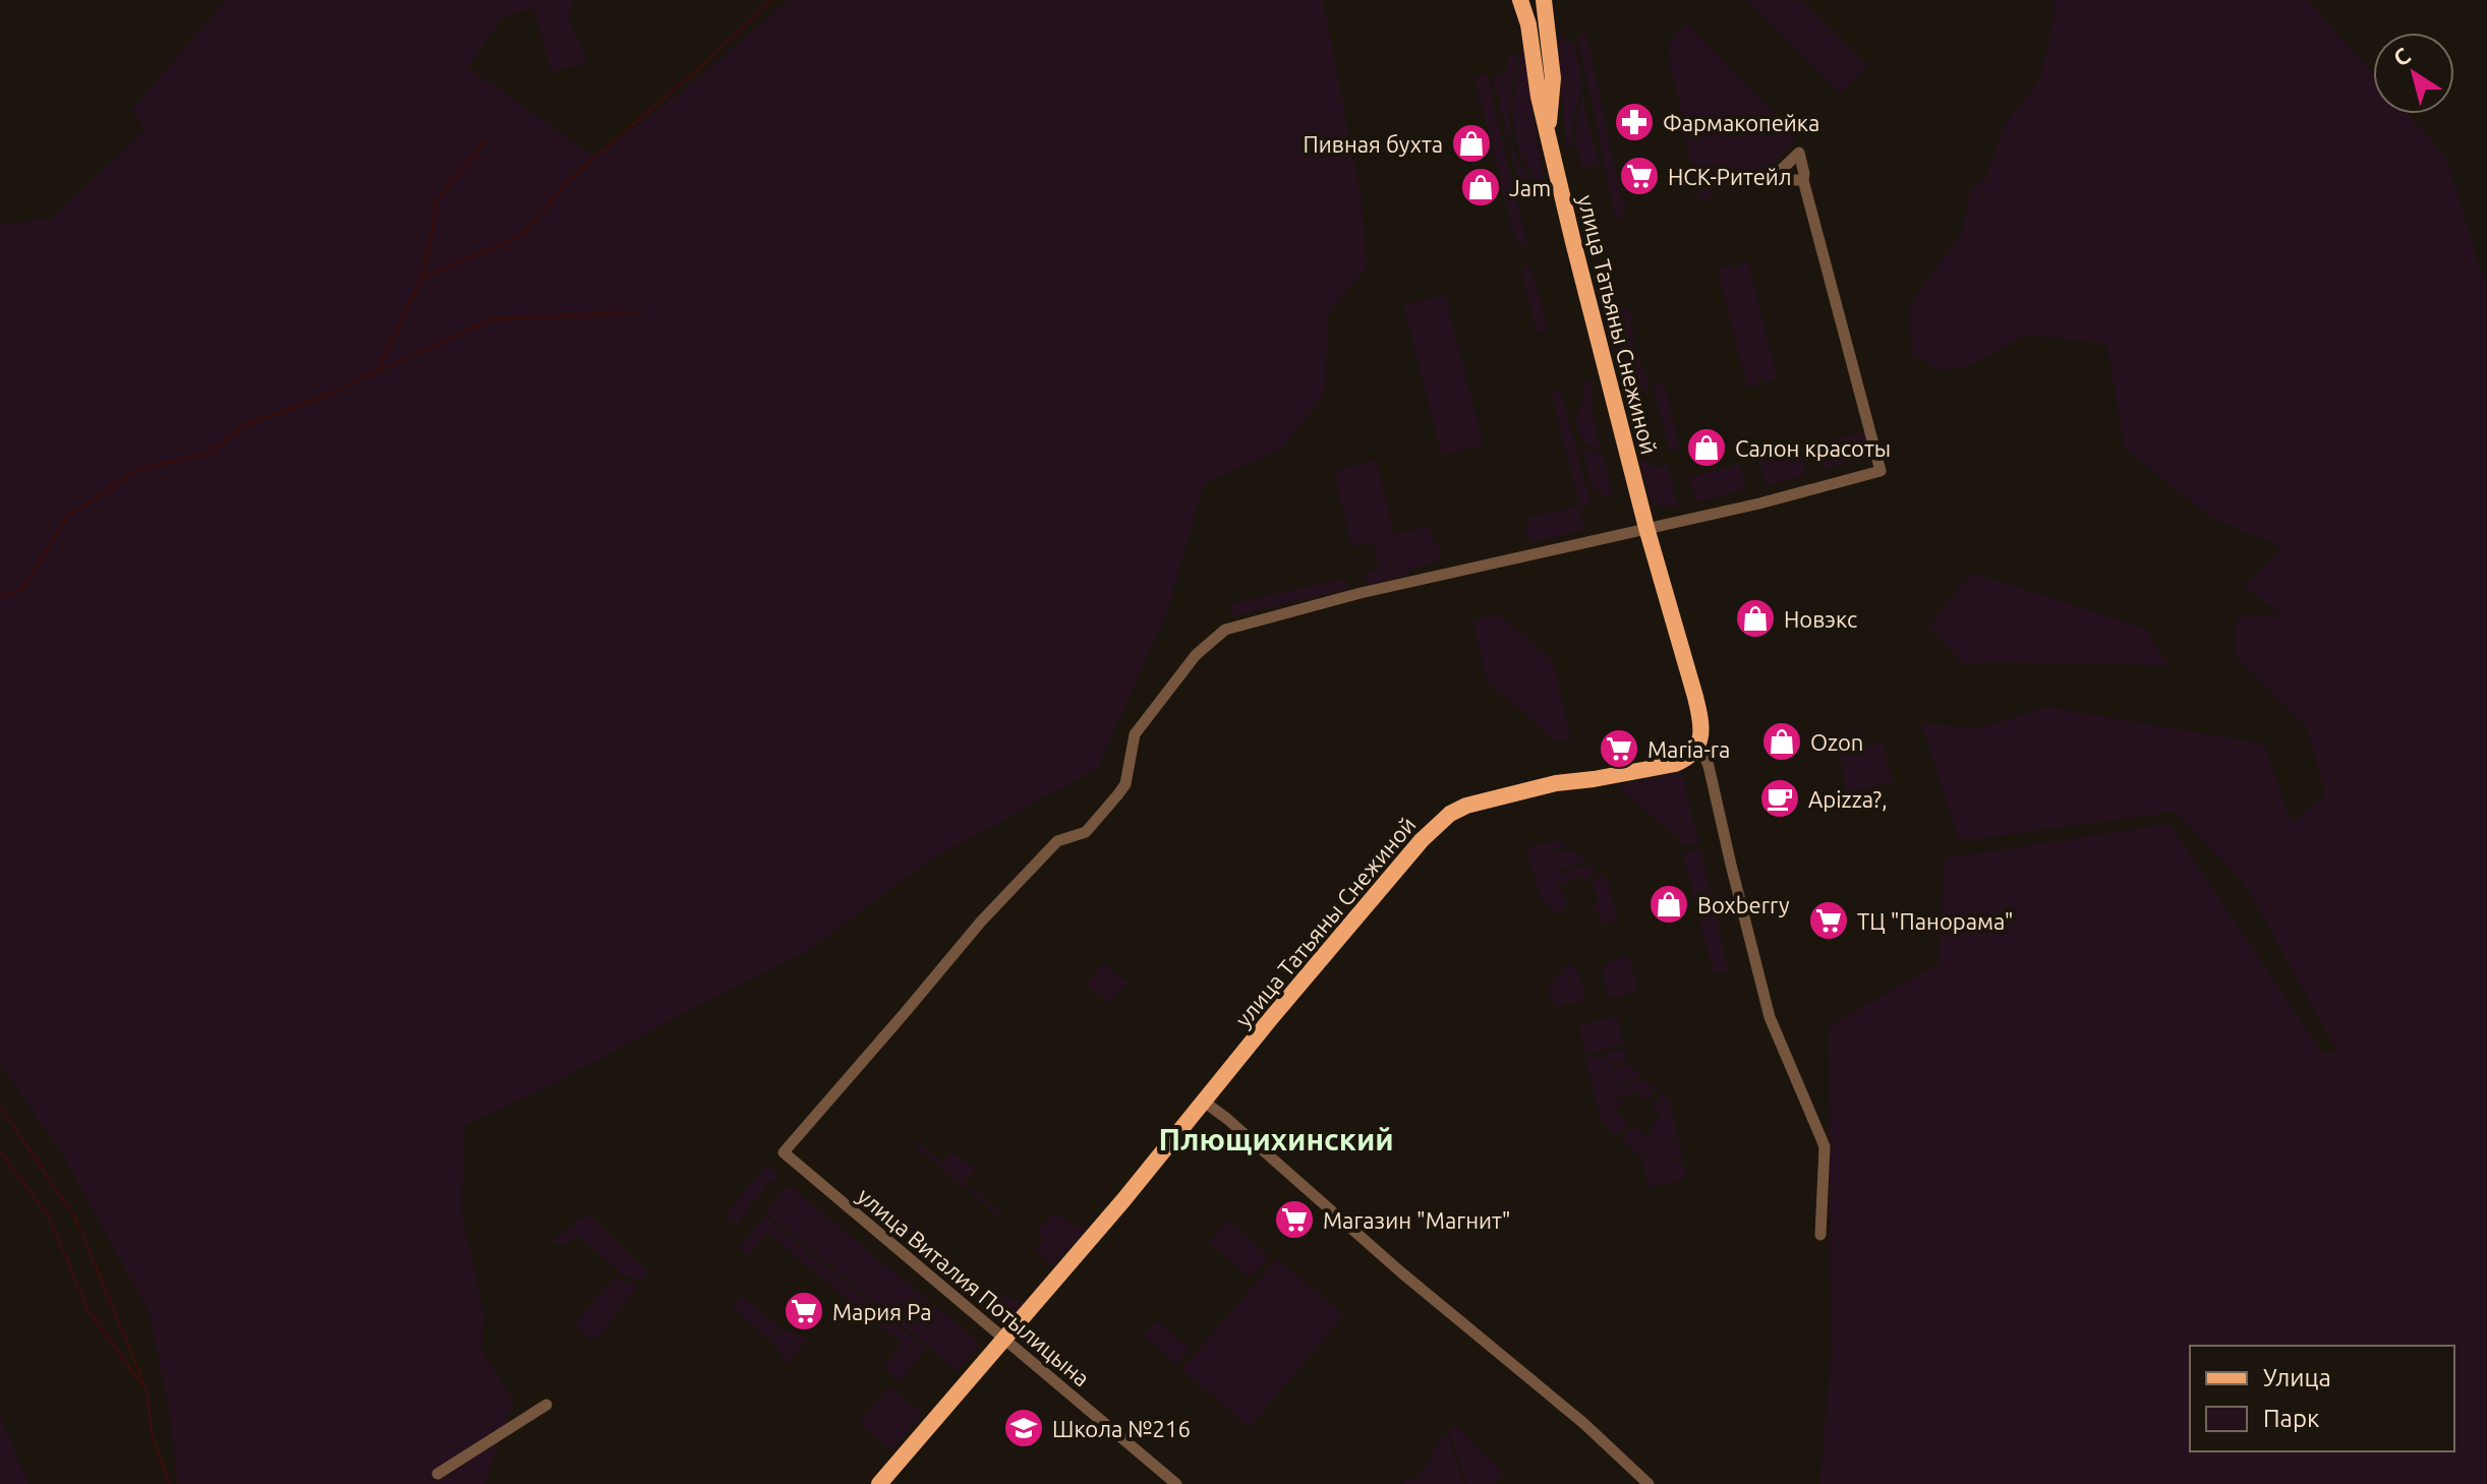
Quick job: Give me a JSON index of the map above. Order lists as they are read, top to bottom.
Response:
{
  "streets": {
    "street": ["улица Татьяны Снежиной", "улица Виталия Потылицына"]
  },
  "crossings": [
    ["улица Татьяны Снежиной", "улица Виталия Потылицына"]
  ],
  "districts": ["Плющихинский"],
  "places": {
    "pharmacy": ["Фармакопейка"],
    "shop": [
      "Пивная бухта",
      "Jam",
      "Салон красоты",
      "Новэкс",
      "Ozon",
      "Boxberry"
    ],
    "supermarket": [
      "НСК-Ритейл",
      "Maria-ra",
      "ТЦ \"Панорама\"",
      "Магазин \"Магнит\"",
      "Мария Ра"
    ],
    "cafe": ["Apizza?,"],
    "school or university": ["Школа №216"]
  },
  "legend": ["Улица", "Парк"],
  "north": "top left"
}
